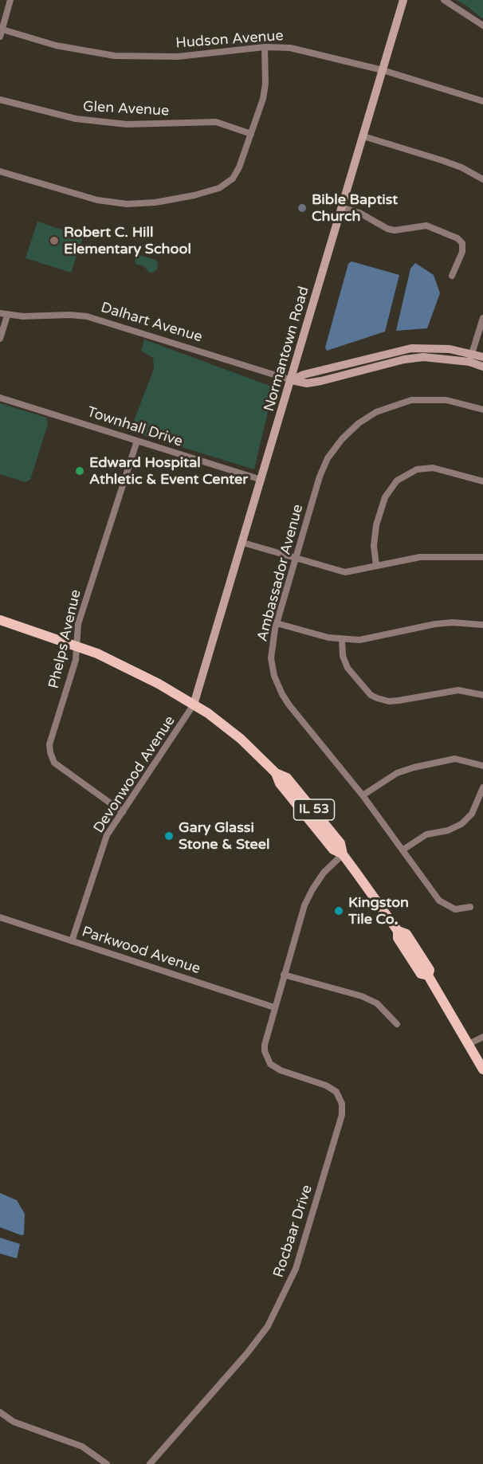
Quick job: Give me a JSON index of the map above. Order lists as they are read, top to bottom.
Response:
{
  "streets": {
    "main road": ["Dalhart Avenue", "Normantown Road", "IL 53"],
    "street": [
      "Hudson Avenue",
      "Glen Avenue",
      "Townhall Drive",
      "Ambassador Avenue",
      "Phelps Avenue",
      "Devonwood Avenue",
      "Parkwood Avenue",
      "Rocbaar Drive"
    ]
  },
  "crossings": [
    ["Hudson Avenue", "Normantown Road"],
    ["Dalhart Avenue", "Normantown Road"],
    ["Normantown Road", "Townhall Drive"],
    ["Normantown Road", "Devonwood Avenue"],
    ["Normantown Road", "IL 53"],
    ["Townhall Drive", "Phelps Avenue"],
    ["Phelps Avenue", "Devonwood Avenue"],
    ["Phelps Avenue", "IL 53"],
    ["Devonwood Avenue", "IL 53"],
    ["Devonwood Avenue", "Parkwood Avenue"],
    ["Parkwood Avenue", "Rocbaar Drive"]
  ],
  "places": [
    "Bible Baptist Church",
    "Robert C. Hill Elementary School",
    "Edward Hospital Athletic & Event Center",
    "Gary Glassi Stone & Steel",
    "Kingston Tile Co."
  ]
}
